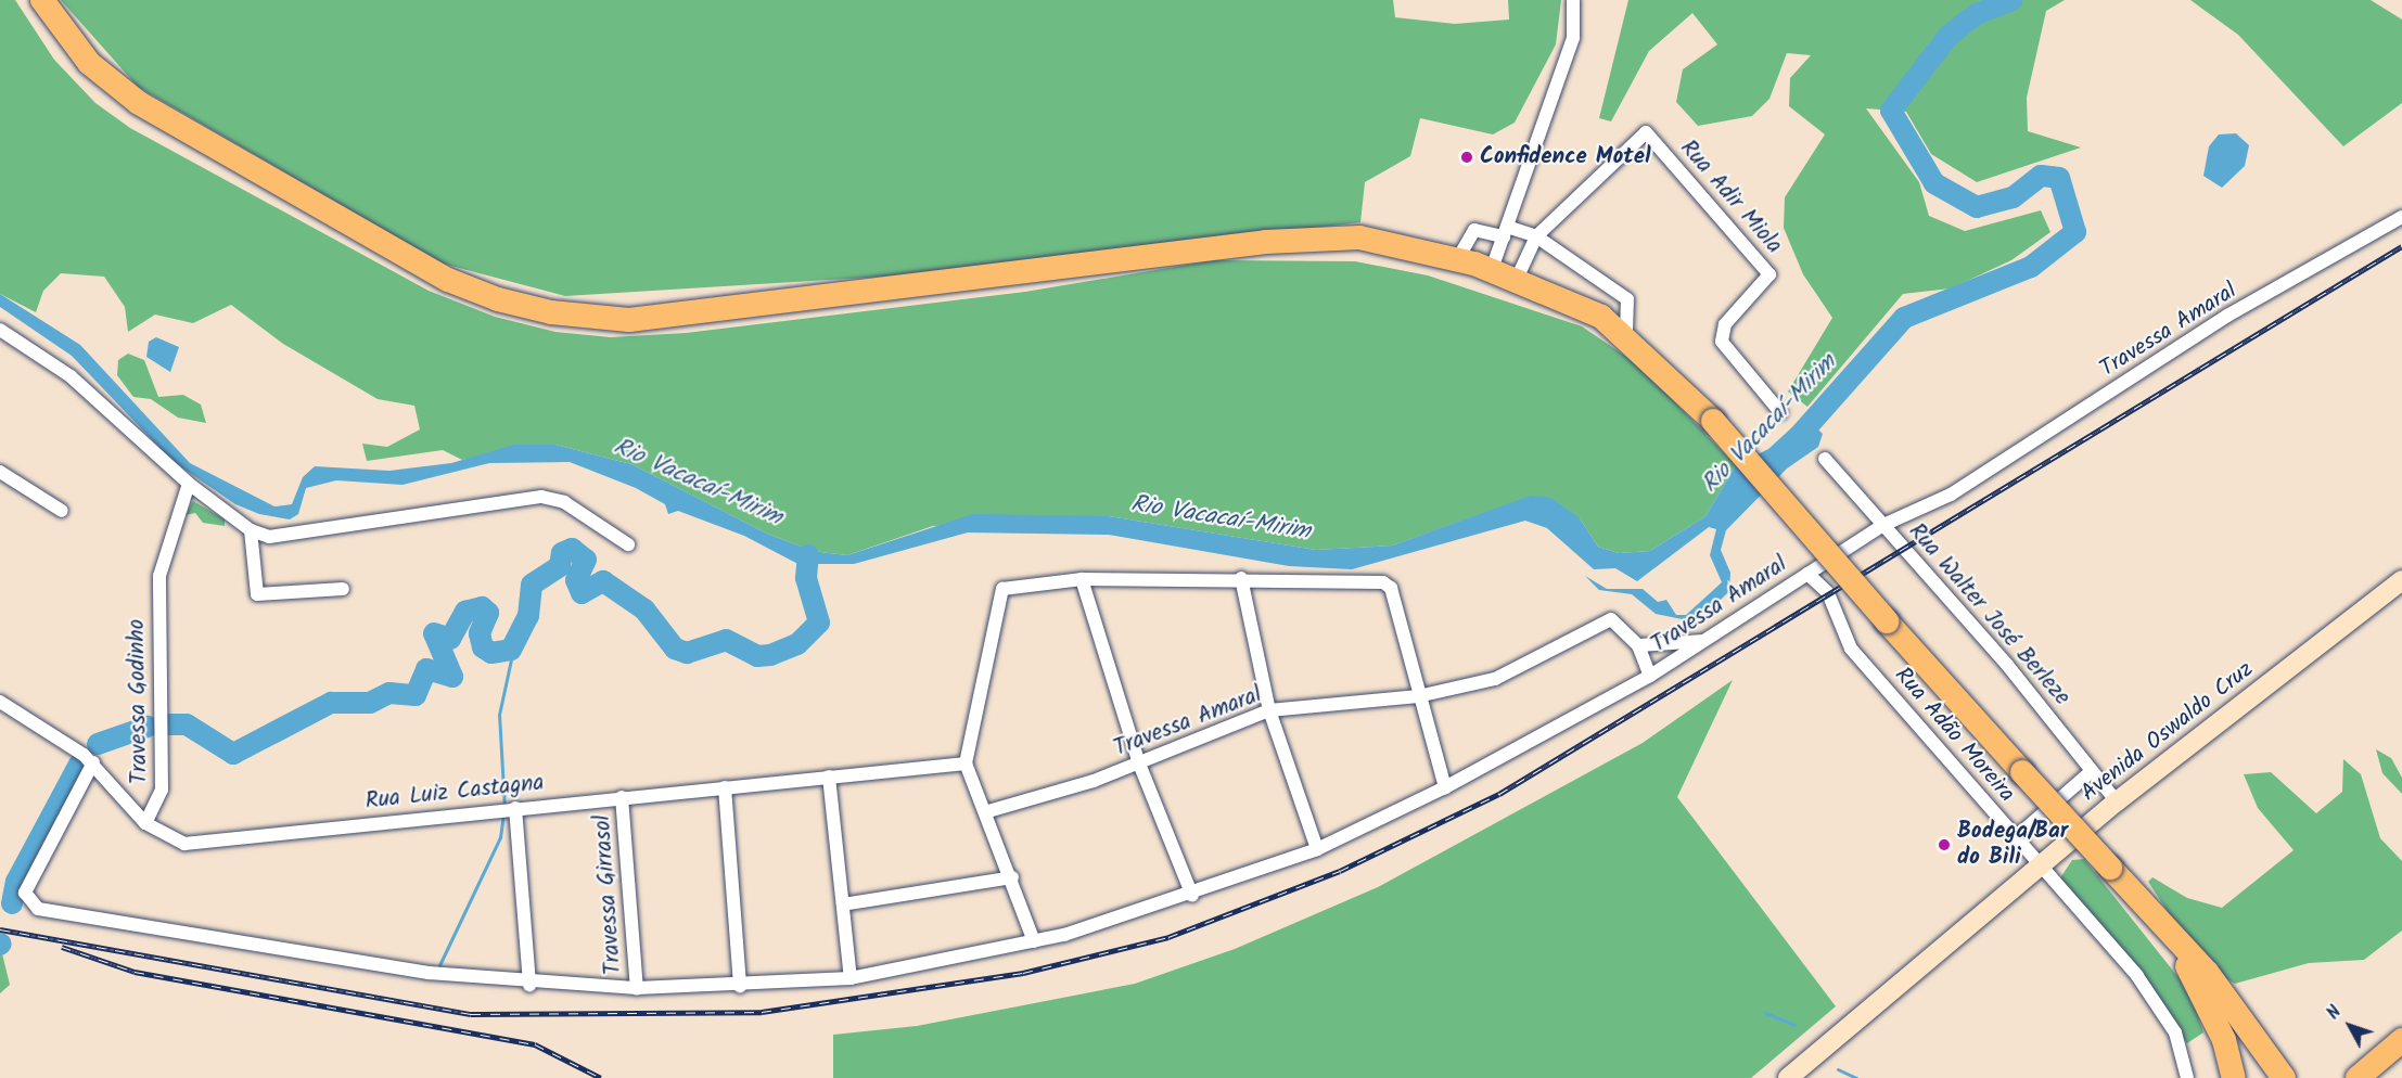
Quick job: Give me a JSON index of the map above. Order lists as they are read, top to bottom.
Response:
{
  "streets": {
    "street": [
      "Rua Adir Miola",
      "Travessa Amaral",
      "Rua Walter José Berleze",
      "Travessa Godinho",
      "Avenida Oswaldo Cruz",
      "Rua Adão Moreira",
      "Rua Luiz Castagna",
      "Travessa Girrasol"
    ]
  },
  "crossings": [
    ["Travessa Amaral", "Rua Walter José Berleze"],
    ["Travessa Amaral", "Rua Adão Moreira"],
    ["Rua Walter José Berleze", "Avenida Oswaldo Cruz"],
    ["Travessa Godinho", "Rua Luiz Castagna"],
    ["Avenida Oswaldo Cruz", "Rua Adão Moreira"],
    ["Rua Luiz Castagna", "Travessa Girrasol"]
  ],
  "water": ["Rio Vacacaí-Mirim"],
  "places": ["Confidence Motel", "Bodega/Bar do Bili"],
  "north": "top left"
}
